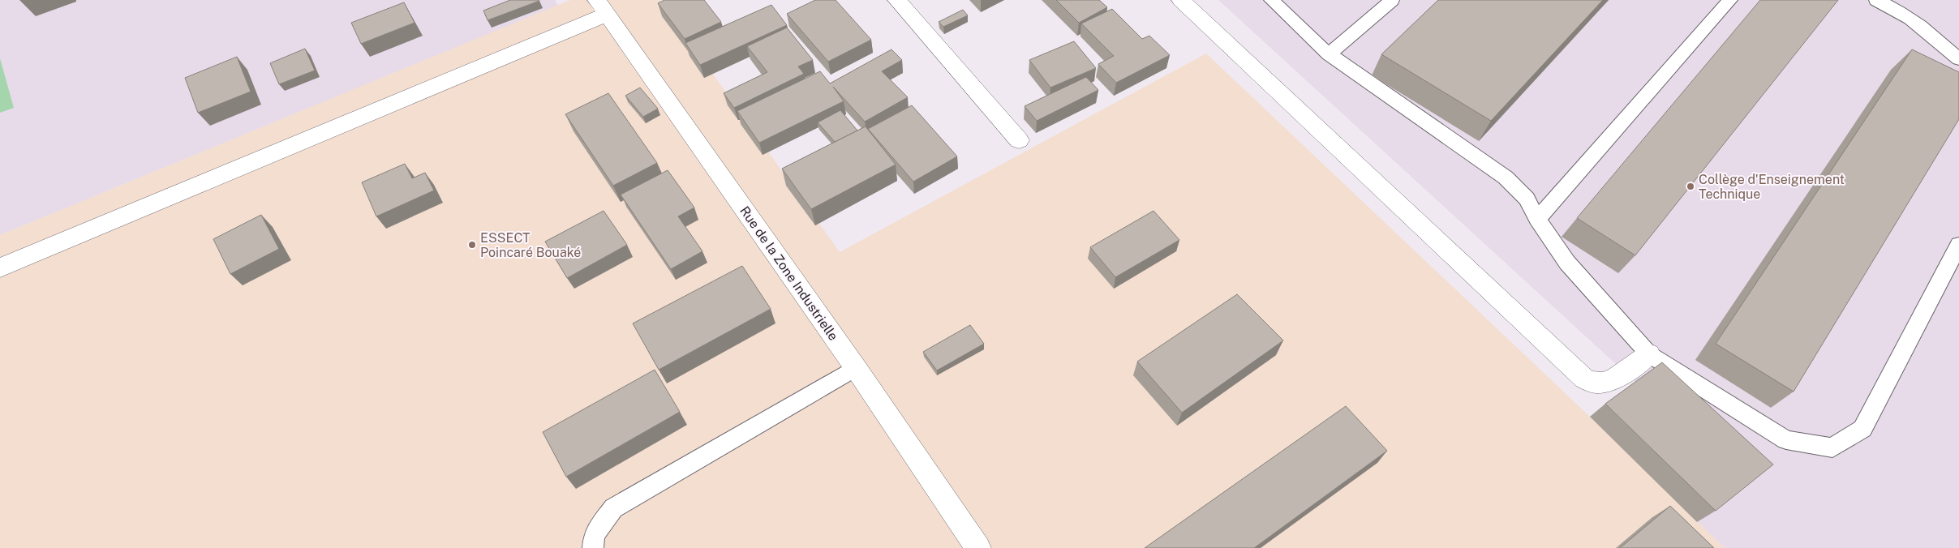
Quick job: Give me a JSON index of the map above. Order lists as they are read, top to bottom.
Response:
{
  "streets": {
    "street": ["Rue de la Zone Industrielle"]
  },
  "places": ["Collège d'Enseignement Technique", "ESSECT Poincaré Bouaké"]
}
